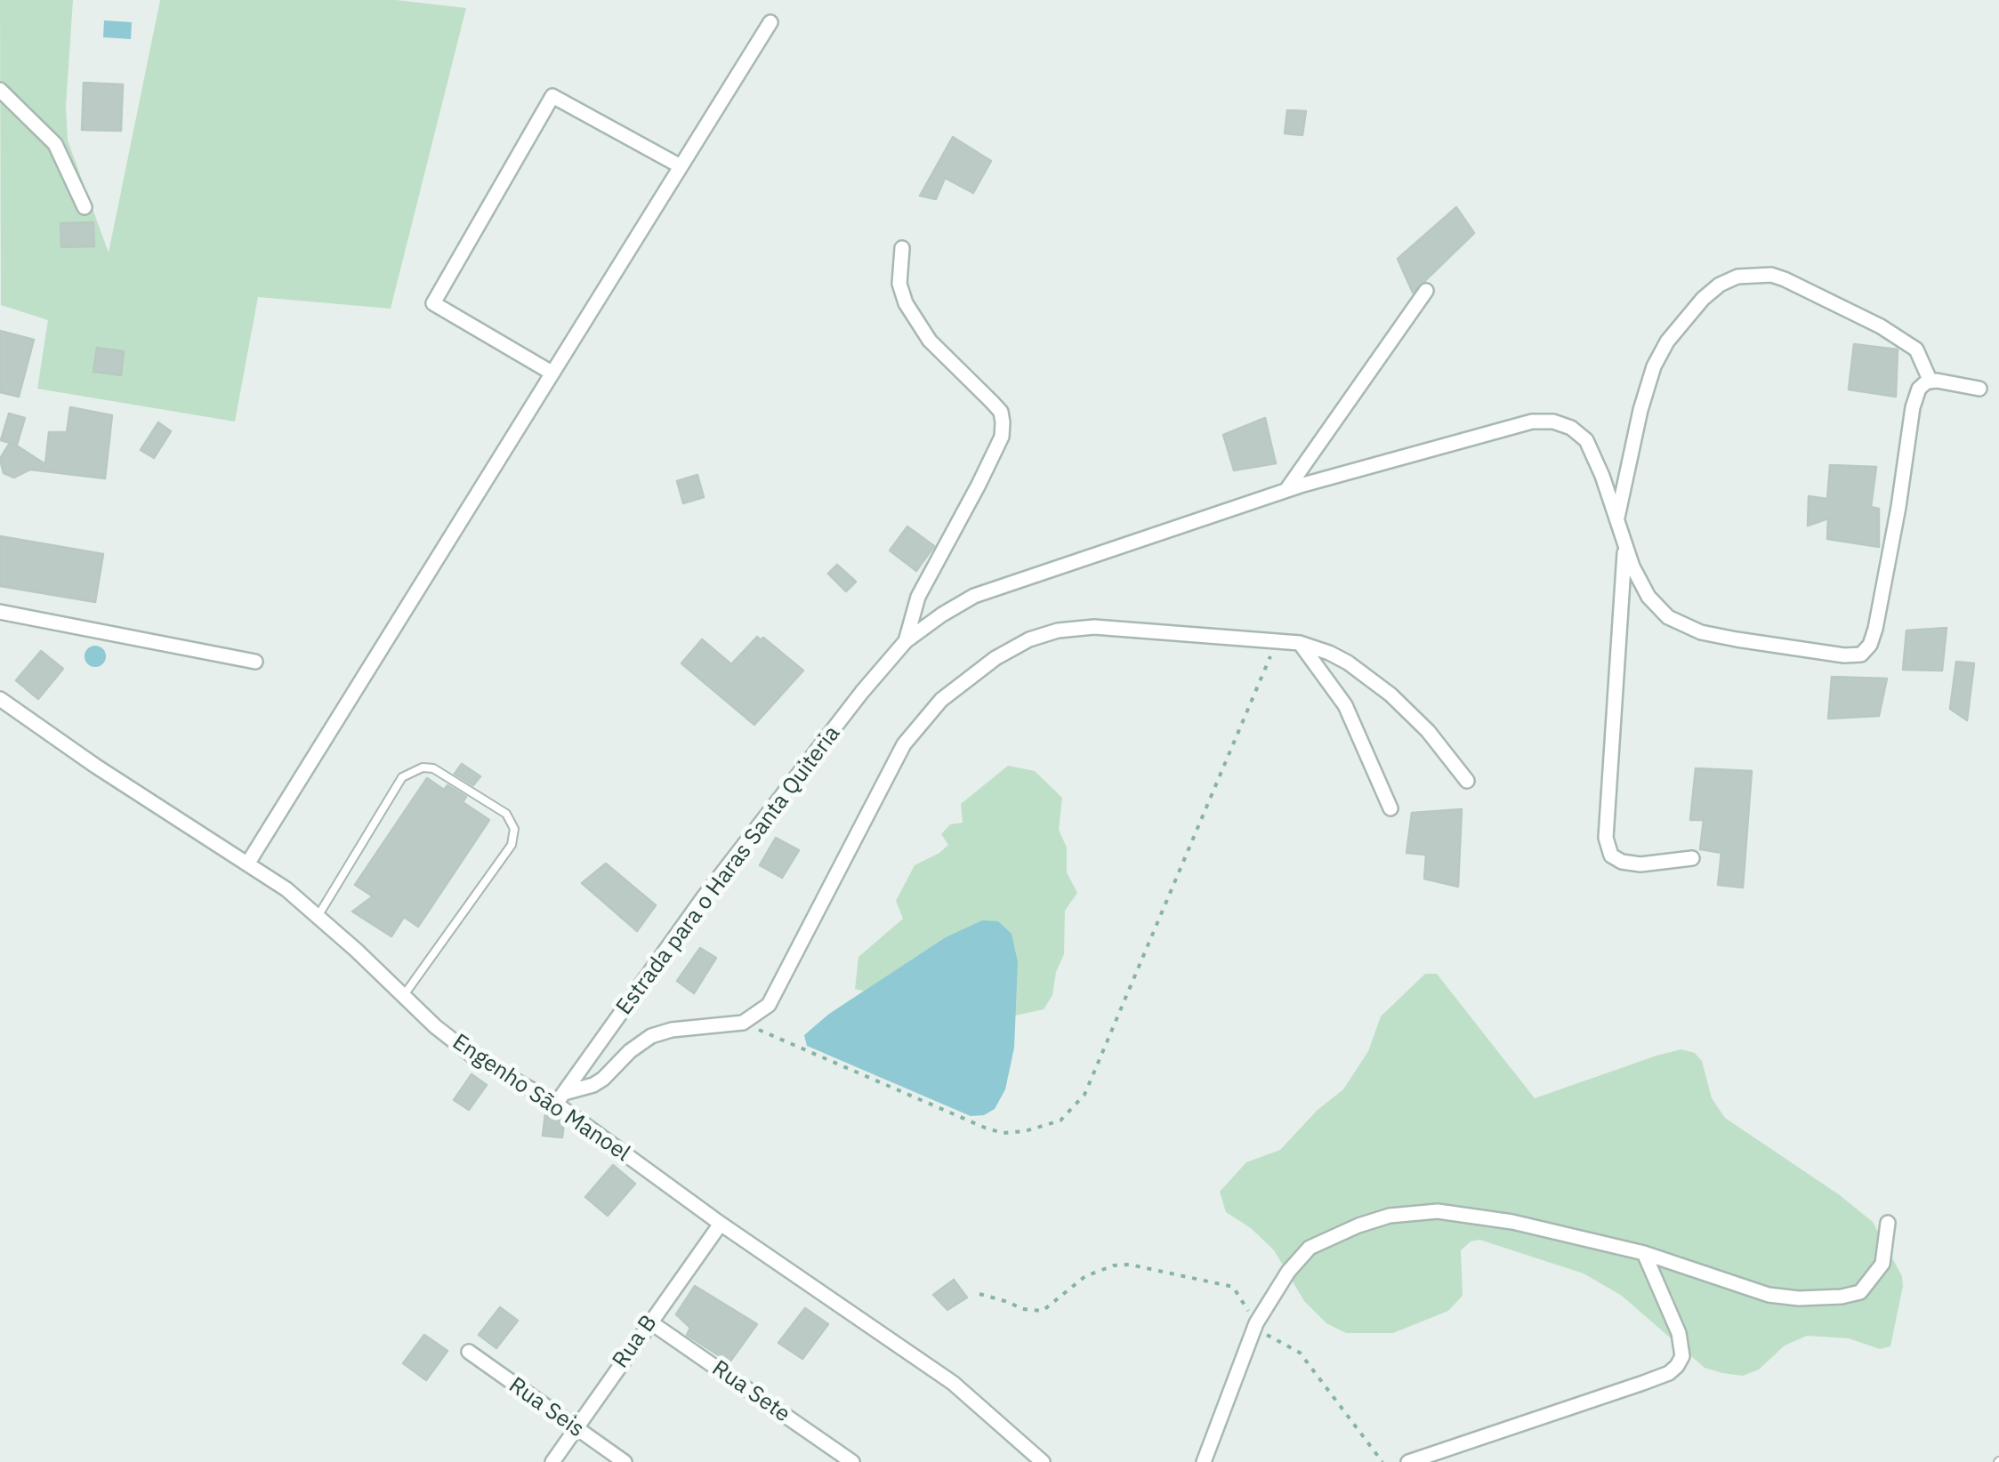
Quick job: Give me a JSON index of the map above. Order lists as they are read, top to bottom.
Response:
{
  "streets": {
    "street": [
      "Estrada para o Haras Santa Quiteria",
      "Engenho São Manoel",
      "Rua B",
      "Rua Sete",
      "Rua Seis"
    ]
  },
  "crossings": [
    ["Estrada para o Haras Santa Quiteria", "Engenho São Manoel"],
    ["Engenho São Manoel", "Rua B"],
    ["Rua B", "Rua Sete"],
    ["Rua B", "Rua Seis"]
  ]
}
